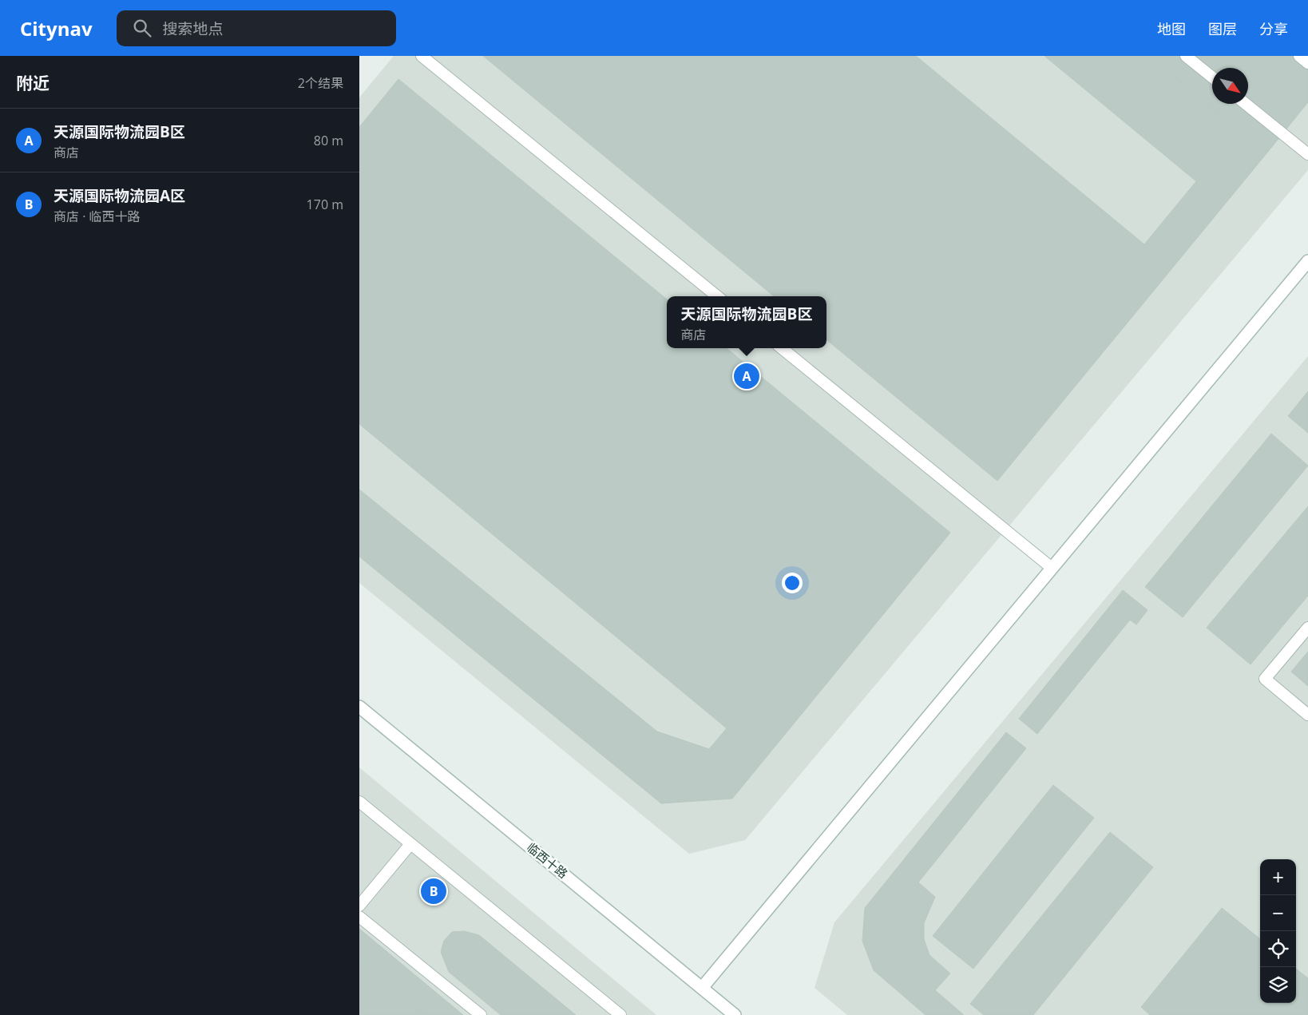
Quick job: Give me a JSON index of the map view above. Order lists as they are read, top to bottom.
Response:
{
  "streets": {
    "street": ["临西十路"]
  },
  "north": "bottom right",
  "page": {
    "header": "Citynav",
    "search": "搜索地点",
    "nav": ["地图", "图层", "分享"],
    "heading": ["附近", "2个结果"],
    "list": [
      {
        "mark": "A",
        "name": "天源国际物流园B区",
        "note": "商店",
        "value": "80 m"
      },
      {
        "mark": "B",
        "name": "天源国际物流园A区",
        "note": "商店 · 临西十路",
        "value": "170 m"
      }
    ],
    "popup": ["天源国际物流园B区", "商店"],
    "pins": ["A", "B"],
    "map_buttons": ["+", "−"]
  }
}
